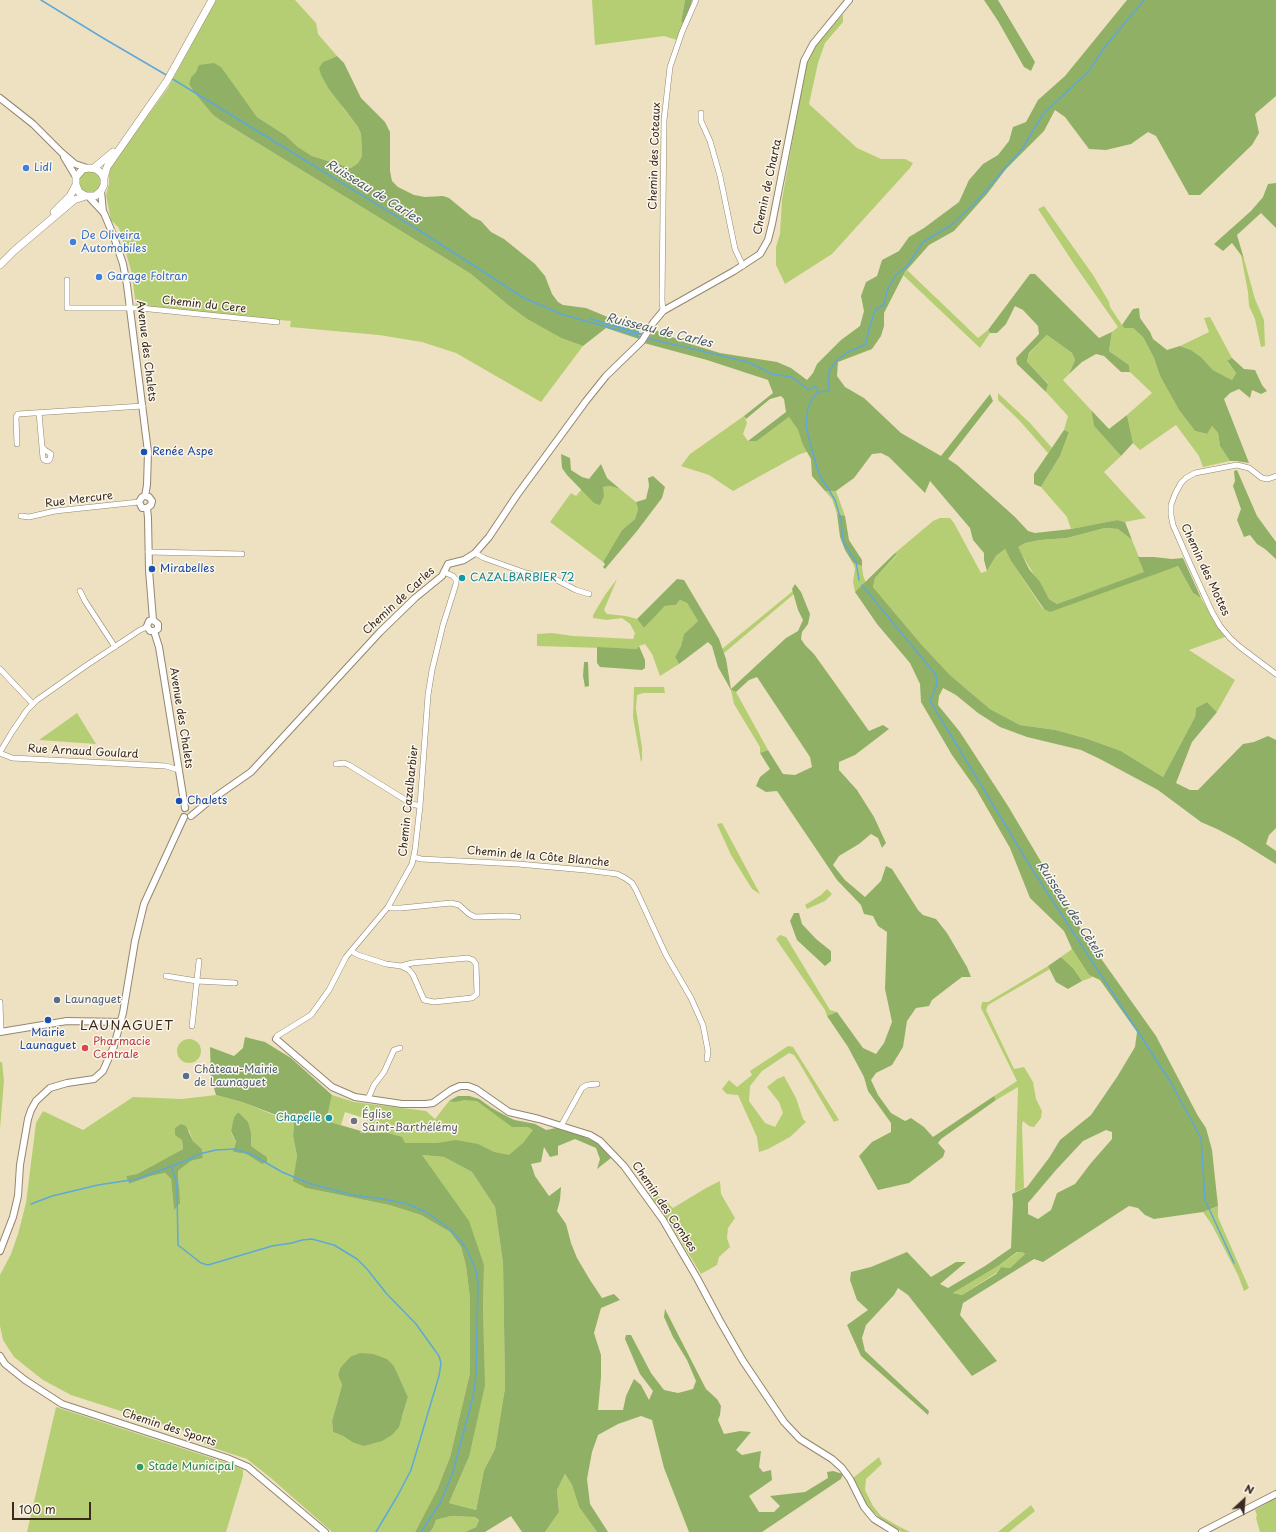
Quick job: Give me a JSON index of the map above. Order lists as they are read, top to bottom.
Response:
{
  "streets": {
    "street": [
      "Chemin des Coteaux",
      "Chemin de Charta",
      "Chemin du Cere",
      "Avenue des Chalets",
      "Rue Mercure",
      "Chemin des Mottes",
      "Chemin de Carles",
      "Rue Arnaud Goulard",
      "Chemin Cazalbarbier",
      "Chemin de la Côte Blanche",
      "Chemin des Combes",
      "Chemin des Sports"
    ]
  },
  "crossings": [
    ["Chemin des Coteaux", "Chemin de Charta"],
    ["Chemin de Charta", "Chemin de Carles"],
    ["Chemin du Cere", "Avenue des Chalets"],
    ["Avenue des Chalets", "Rue Mercure"],
    ["Avenue des Chalets", "Chemin de Carles"],
    ["Avenue des Chalets", "Rue Arnaud Goulard"],
    ["Chemin de Carles", "Chemin Cazalbarbier"],
    ["Chemin Cazalbarbier", "Chemin de la Côte Blanche"],
    ["Chemin Cazalbarbier", "Chemin des Combes"]
  ],
  "districts": ["LAUNAGUET"],
  "water": ["Ruisseau de Carles", "Ruisseau des Cètels"],
  "places": [
    "Lidl",
    "De Oliveira Automobiles",
    "Garage Foltran",
    "Renée Aspe",
    "Mirabelles",
    "CAZALBARBIER 72",
    "Chalets",
    "Launaguet",
    "Mairie Launaguet",
    "Pharmacie Centrale",
    "Château-Mairie de Launaguet",
    "Chapelle",
    "Église Saint-Barthélémy",
    "Stade Municipal"
  ],
  "scale_bar": "100 m",
  "north": "top right"
}
